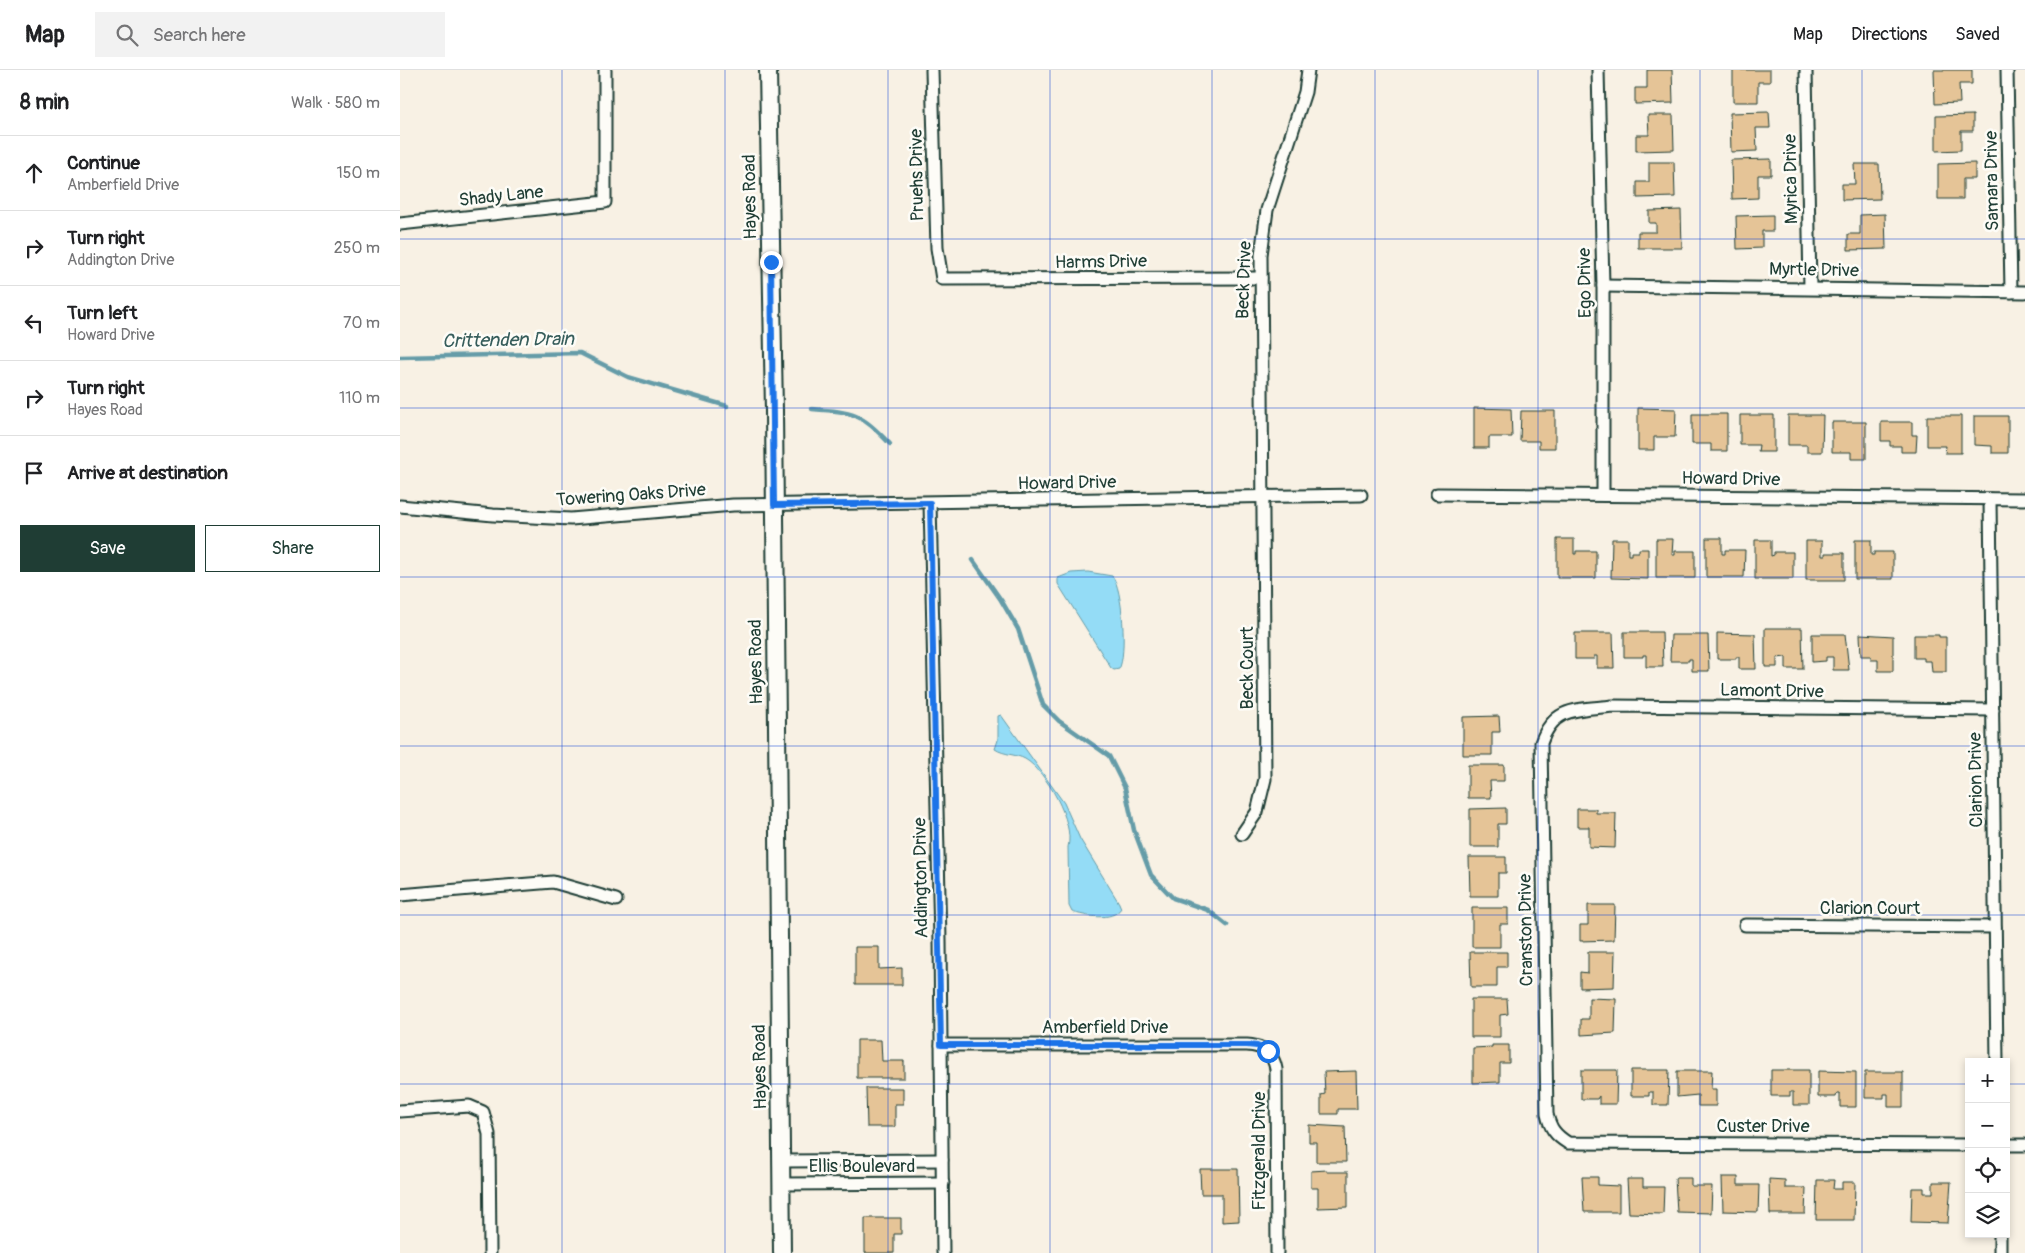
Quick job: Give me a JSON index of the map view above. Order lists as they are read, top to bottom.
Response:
{
  "streets": {
    "street": [
      "Pruehs Drive",
      "Myrica Drive",
      "Samara Drive",
      "Shady Lane",
      "Hayes Road",
      "Harms Drive",
      "Myrtle Drive",
      "Beck Drive",
      "Ego Drive",
      "Howard Drive",
      "Towering Oaks Drive",
      "Beck Court",
      "Lamont Drive",
      "Clarion Drive",
      "Addington Drive",
      "Clarion Court",
      "Cranston Drive",
      "Amberfield Drive",
      "Custer Drive",
      "Fitzgerald Drive",
      "Ellis Boulevard"
    ]
  },
  "crossings": [
    ["Pruehs Drive", "Harms Drive"],
    ["Myrica Drive", "Myrtle Drive"],
    ["Samara Drive", "Myrtle Drive"],
    ["Hayes Road", "Howard Drive"],
    ["Hayes Road", "Towering Oaks Drive"],
    ["Hayes Road", "Ellis Boulevard"],
    ["Harms Drive", "Beck Drive"],
    ["Myrtle Drive", "Ego Drive"],
    ["Beck Drive", "Howard Drive"],
    ["Beck Drive", "Beck Court"],
    ["Ego Drive", "Howard Drive"],
    ["Howard Drive", "Towering Oaks Drive"],
    ["Howard Drive", "Beck Court"],
    ["Howard Drive", "Clarion Drive"],
    ["Howard Drive", "Addington Drive"],
    ["Lamont Drive", "Clarion Drive"],
    ["Lamont Drive", "Cranston Drive"],
    ["Clarion Drive", "Clarion Court"],
    ["Addington Drive", "Amberfield Drive"],
    ["Addington Drive", "Ellis Boulevard"],
    ["Cranston Drive", "Custer Drive"],
    ["Amberfield Drive", "Fitzgerald Drive"]
  ],
  "water": ["Crittenden Drain"],
  "page": {
    "header": "Map",
    "search": "Search here",
    "nav": ["Map", "Directions", "Saved"],
    "heading": ["8 min", "Walk · 580 m"],
    "list": [
      ["Continue", "Amberfield Drive", "150 m"],
      ["Turn right", "Addington Drive", "250 m"],
      ["Turn left", "Howard Drive", "70 m"],
      ["Turn right", "Hayes Road", "110 m"],
      "Arrive at destination"
    ],
    "buttons": ["Save", "Share"],
    "map_buttons": ["+", "−"]
  }
}
